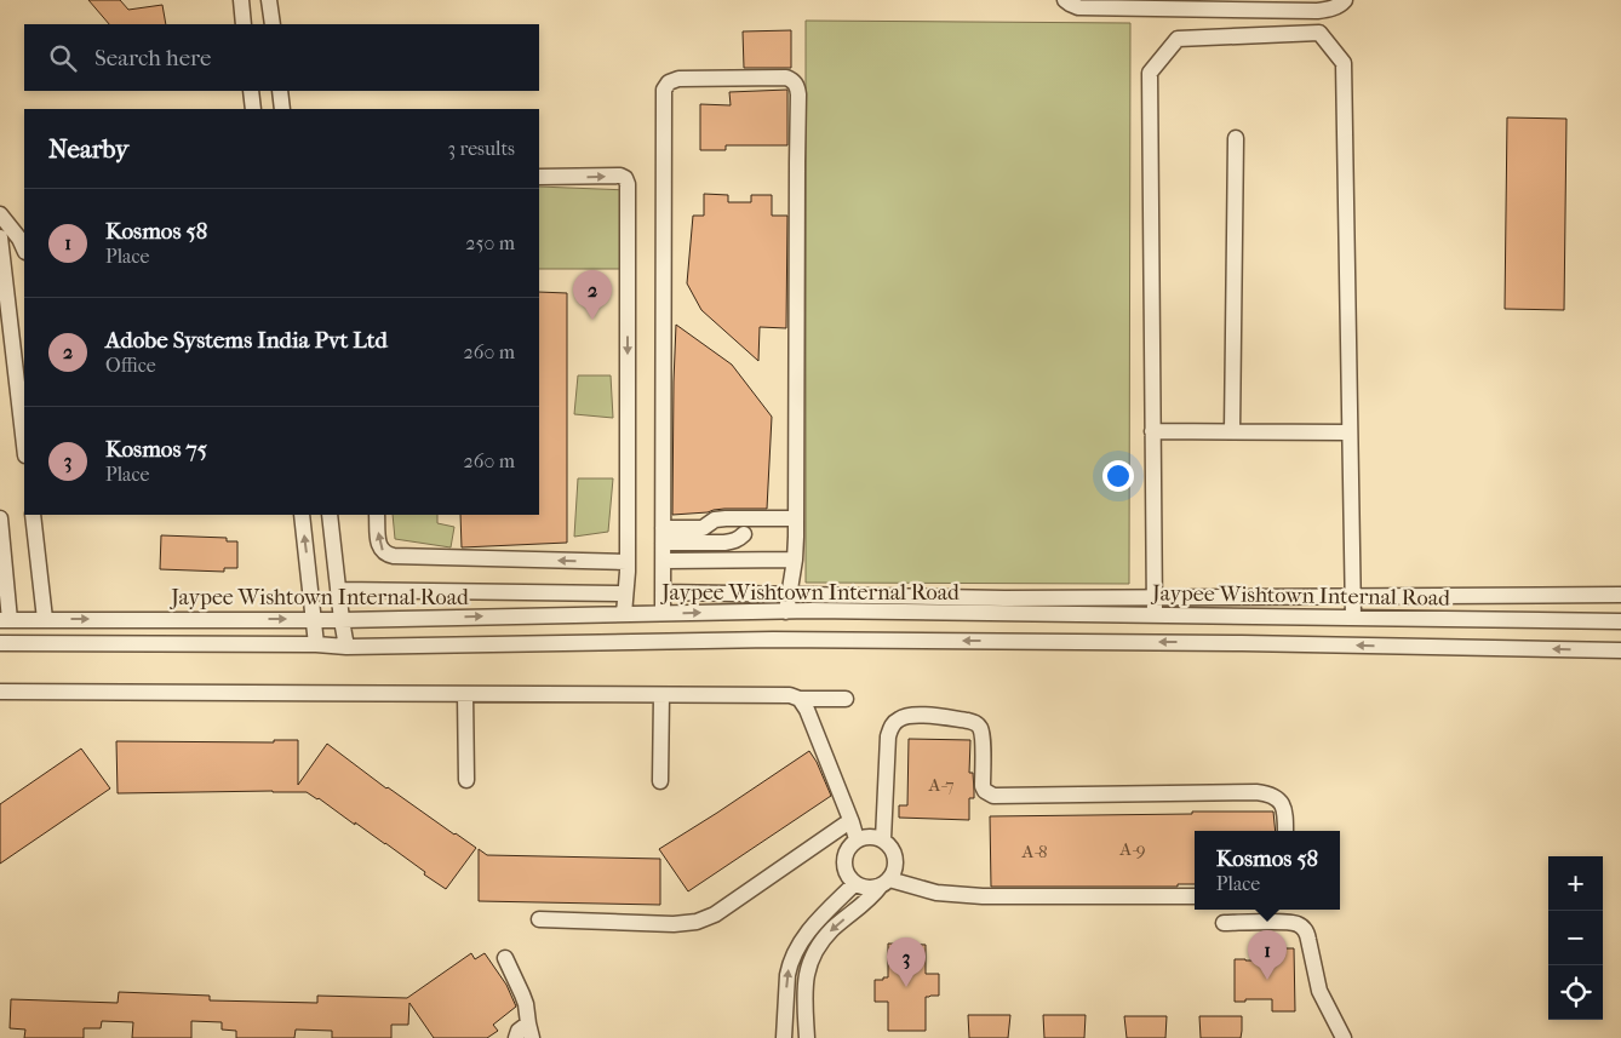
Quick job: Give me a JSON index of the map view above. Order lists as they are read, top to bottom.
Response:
{
  "streets": {
    "street": ["Jaypee Wishtown Internal Road"]
  },
  "house_numbers": ["A-7", "A-9", "A-8"],
  "page": {
    "search": "Search here",
    "heading": ["Nearby", "3 results"],
    "list": [
      {
        "mark": "1",
        "name": "Kosmos 58",
        "note": "Place",
        "value": "250 m"
      },
      {
        "mark": "2",
        "name": "Adobe Systems India Pvt Ltd",
        "note": "Office",
        "value": "260 m"
      },
      {
        "mark": "3",
        "name": "Kosmos 75",
        "note": "Place",
        "value": "260 m"
      }
    ],
    "pins": ["2", "1", "3"],
    "popup": ["Kosmos 58", "Place"],
    "map_buttons": ["+", "−"]
  }
}
